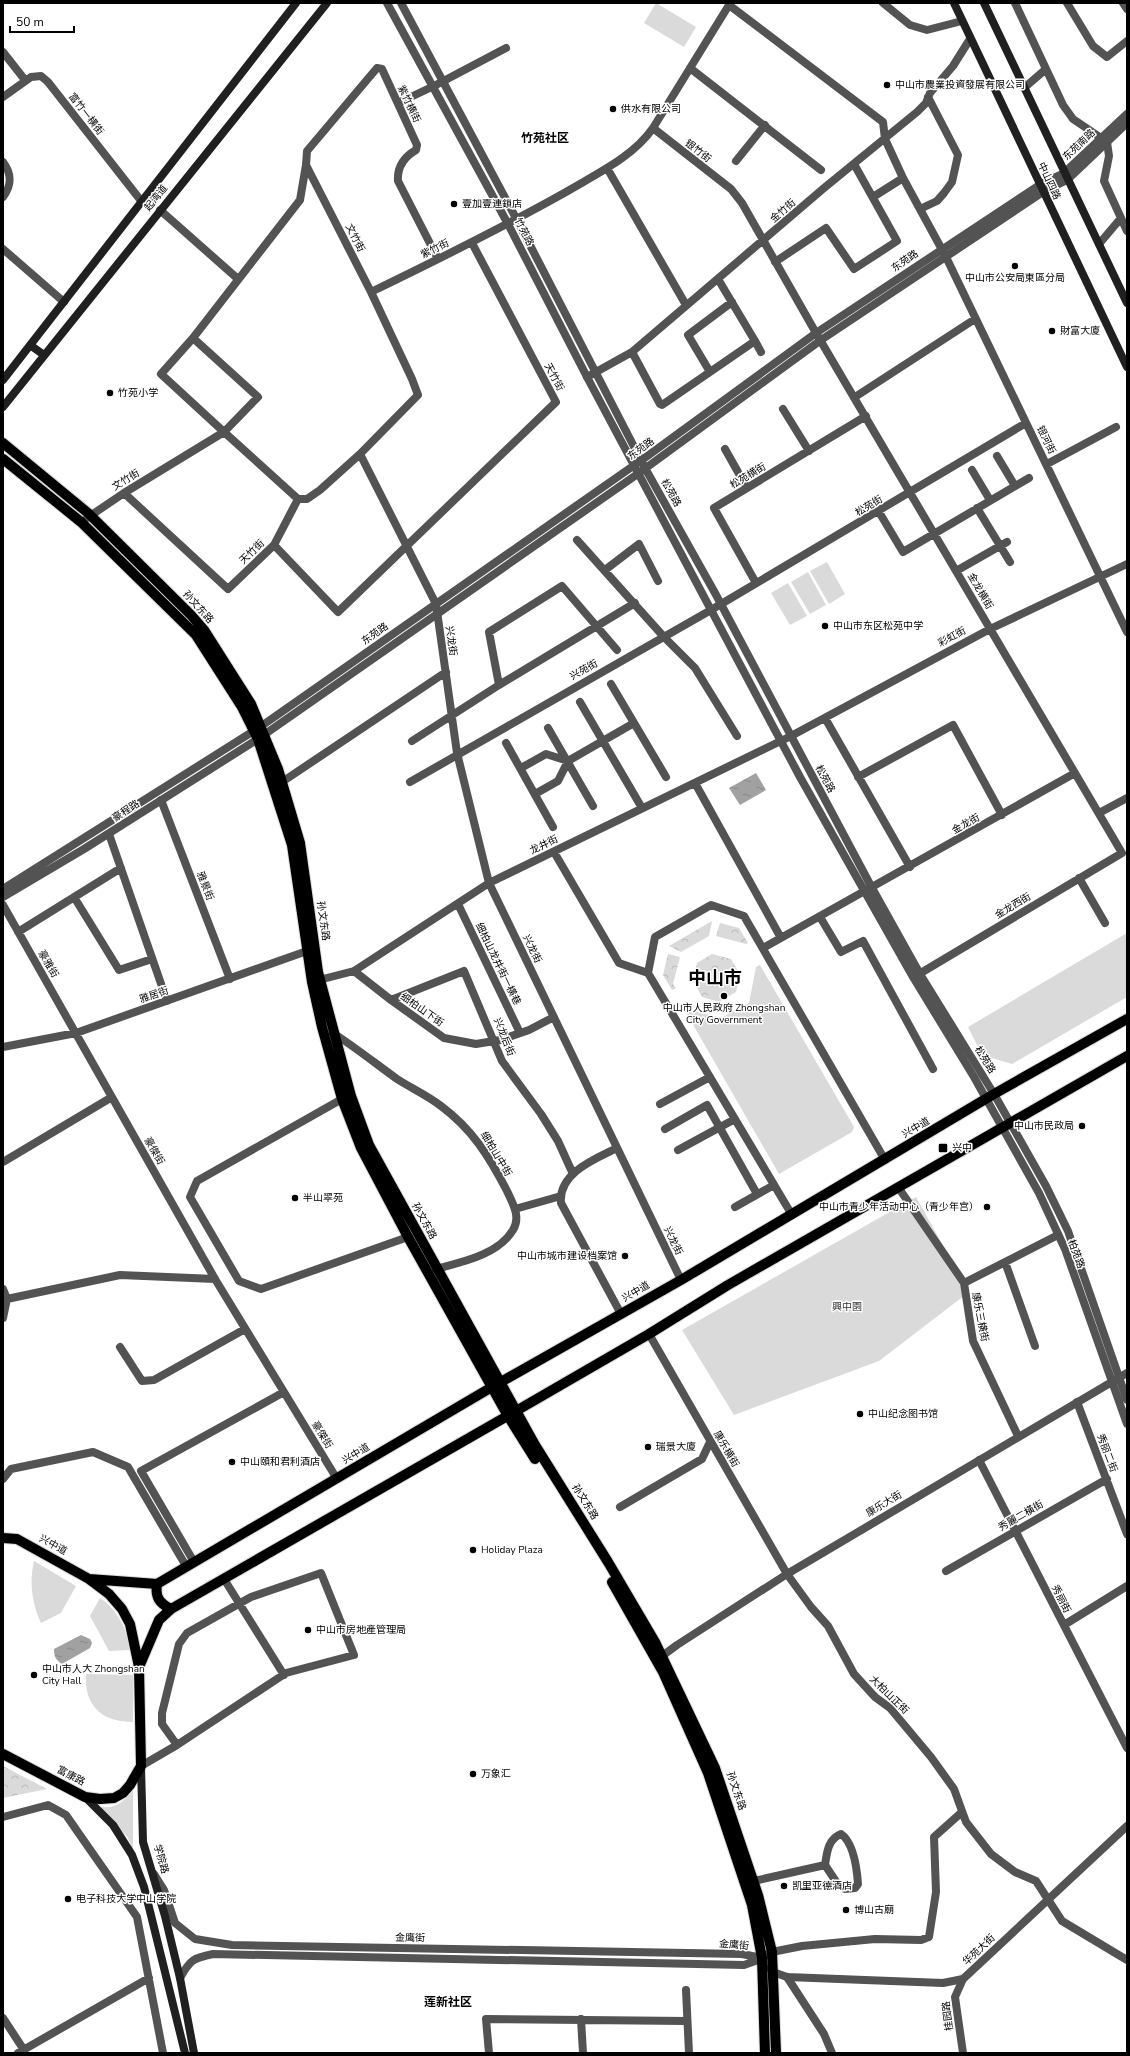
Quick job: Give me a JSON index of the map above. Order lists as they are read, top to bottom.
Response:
{
  "streets": {
    "main road": [
      "中山四路",
      "起湾道",
      "孙文东路",
      "兴中道",
      "富康路",
      "学院路"
    ],
    "street": [
      "紫竹横街",
      "富竹一横街",
      "东苑南路",
      "银竹街",
      "金竹街",
      "竹苑路",
      "文竹街",
      "紫竹街",
      "东苑路",
      "天竹街",
      "银河街",
      "松苑横街",
      "松苑路",
      "松苑街",
      "金龙横街",
      "彩虹街",
      "兴龙街",
      "兴苑街",
      "豪程路",
      "金龙街",
      "龙井街",
      "雅景街",
      "金龙西街",
      "豪雅街",
      "细柏山龙井街一横巷",
      "雅居街",
      "细柏山下街",
      "兴龙后街",
      "豪傑街",
      "细柏山中街",
      "柏苑路",
      "康乐三横街",
      "康乐横街",
      "秀丽二街",
      "康乐大街",
      "秀麗二橫街",
      "秀丽街",
      "大柏山正街",
      "金鹰街",
      "华苑大街",
      "桂园路"
    ]
  },
  "crossings": [
    ["紫竹横街", "文竹街"],
    ["紫竹横街", "紫竹街"],
    ["富竹一横街", "起湾道"],
    ["东苑南路", "中山四路"],
    ["东苑南路", "东苑路"],
    ["银竹街", "金竹街"],
    ["银竹街", "东苑路"],
    ["银竹街", "金龙横街"],
    ["中山四路", "金竹街"],
    ["中山四路", "东苑路"],
    ["金竹街", "竹苑路"],
    ["金竹街", "银河街"],
    ["竹苑路", "紫竹街"],
    ["竹苑路", "东苑路"],
    ["竹苑路", "松苑路"],
    ["文竹街", "紫竹街"],
    ["文竹街", "天竹街"],
    ["文竹街", "孙文东路"],
    ["紫竹街", "天竹街"],
    ["东苑路", "银河街"],
    ["东苑路", "松苑路"],
    ["东苑路", "金龙横街"],
    ["东苑路", "孙文东路"],
    ["东苑路", "兴龙街"],
    ["东苑路", "豪程路"],
    ["银河街", "松苑街"],
    ["银河街", "彩虹街"],
    ["松苑横街", "松苑街"],
    ["松苑横街", "金龙横街"],
    ["松苑路", "松苑街"],
    ["松苑路", "彩虹街"],
    ["松苑路", "兴苑街"],
    ["松苑路", "金龙街"],
    ["松苑路", "龙井街"],
    ["松苑路", "金龙西街"],
    ["松苑路", "兴中道"],
    ["松苑路", "柏苑路"],
    ["松苑街", "金龙横街"],
    ["松苑街", "兴苑街"],
    ["金龙横街", "彩虹街"],
    ["金龙横街", "金龙街"],
    ["金龙横街", "金龙西街"],
    ["孙文东路", "豪程路"],
    ["孙文东路", "龙井街"],
    ["孙文东路", "雅居街"],
    ["孙文东路", "兴中道"],
    ["孙文东路", "细柏山中街"],
    ["孙文东路", "康乐大街"],
    ["孙文东路", "金鹰街"],
    ["孙文东路", "华苑大街"],
    ["彩虹街", "龙井街"],
    ["兴龙街", "兴苑街"],
    ["兴龙街", "龙井街"],
    ["兴龙街", "细柏山下街"],
    ["兴龙街", "兴中道"],
    ["豪程路", "雅景街"],
    ["龙井街", "细柏山龙井街一横巷"],
    ["龙井街", "细柏山下街"],
    ["雅景街", "雅居街"],
    ["豪雅街", "雅居街"],
    ["豪雅街", "豪傑街"],
    ["细柏山龙井街一横巷", "细柏山下街"],
    ["雅居街", "豪傑街"],
    ["细柏山下街", "兴龙后街"],
    ["兴中道", "豪傑街"],
    ["兴中道", "柏苑路"],
    ["兴中道", "学院路"],
    ["柏苑路", "康乐大街"],
    ["康乐三横街", "康乐大街"],
    ["康乐横街", "康乐大街"],
    ["康乐横街", "大柏山正街"],
    ["秀丽二街", "康乐大街"],
    ["秀丽二街", "秀麗二橫街"],
    ["康乐大街", "秀丽街"],
    ["康乐大街", "大柏山正街"],
    ["秀麗二橫街", "秀丽街"],
    ["大柏山正街", "华苑大街"],
    ["富康路", "学院路"],
    ["学院路", "金鹰街"],
    ["华苑大街", "桂园路"]
  ],
  "districts": ["竹苑社区", "中山市", "莲新社区"],
  "parks": ["興中園"],
  "places": {
    "other": [
      "中山市農業投資發展有限公司",
      "供水有限公司",
      "壹加壹連鎖店",
      "中山市公安局東區分局",
      "財富大廈",
      "竹苑小学",
      "中山市东区松苑中学",
      "中山市人民政府 Zhongshan City Government",
      "中山市民政局",
      "半山翠苑",
      "中山市青少年活动中心（青少年宫）",
      "中山市城市建设档案馆",
      "中山纪念图书馆",
      "瑞景大廈",
      "中山頤和君利酒店",
      "Holiday Plaza",
      "中山市房地產管理局",
      "中山市人大 Zhongshan City Hall",
      "万象汇",
      "凯里亚德酒店",
      "电子科技大学中山学院",
      "博山古廟"
    ],
    "transit": ["兴中"]
  },
  "scale_bar": "50 m"
}
